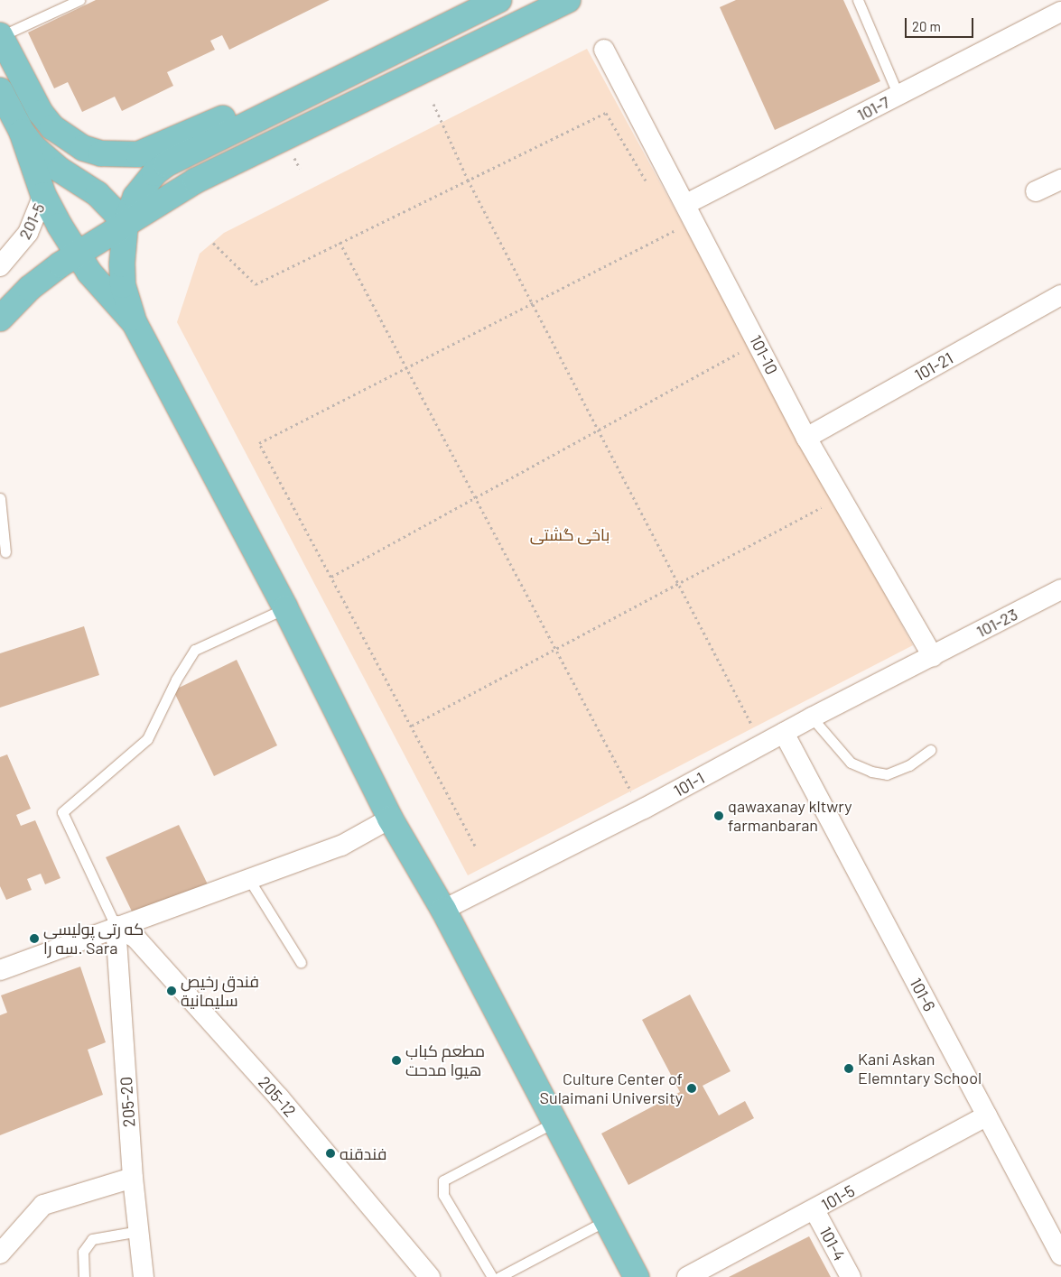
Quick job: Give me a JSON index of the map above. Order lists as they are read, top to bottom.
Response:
{
  "streets": {
    "street": [
      "101-7",
      "201-5",
      "101-10",
      "101-21",
      "101-23",
      "101-1",
      "101-6",
      "205-12",
      "205-20",
      "101-5",
      "101-4"
    ]
  },
  "crossings": [
    ["101-7", "101-10"],
    ["101-10", "101-21"],
    ["101-10", "101-23"],
    ["101-10", "101-1"],
    ["101-23", "101-1"],
    ["101-1", "101-6"],
    ["101-6", "101-5"],
    ["205-12", "205-20"],
    ["101-5", "101-4"]
  ],
  "parks": ["باخی گشتی"],
  "places": [
    "qawaxanay kltwry farmanbaran",
    "که رتی پولیسی سه را. Sara",
    "فندق رخيص سليمانية",
    "مطعم كباب هيوا مدحت",
    "Kani Askan Elemntary School",
    "Culture Center of Sulaimani University",
    "فندقنه"
  ],
  "scale_bar": "20 m"
}
